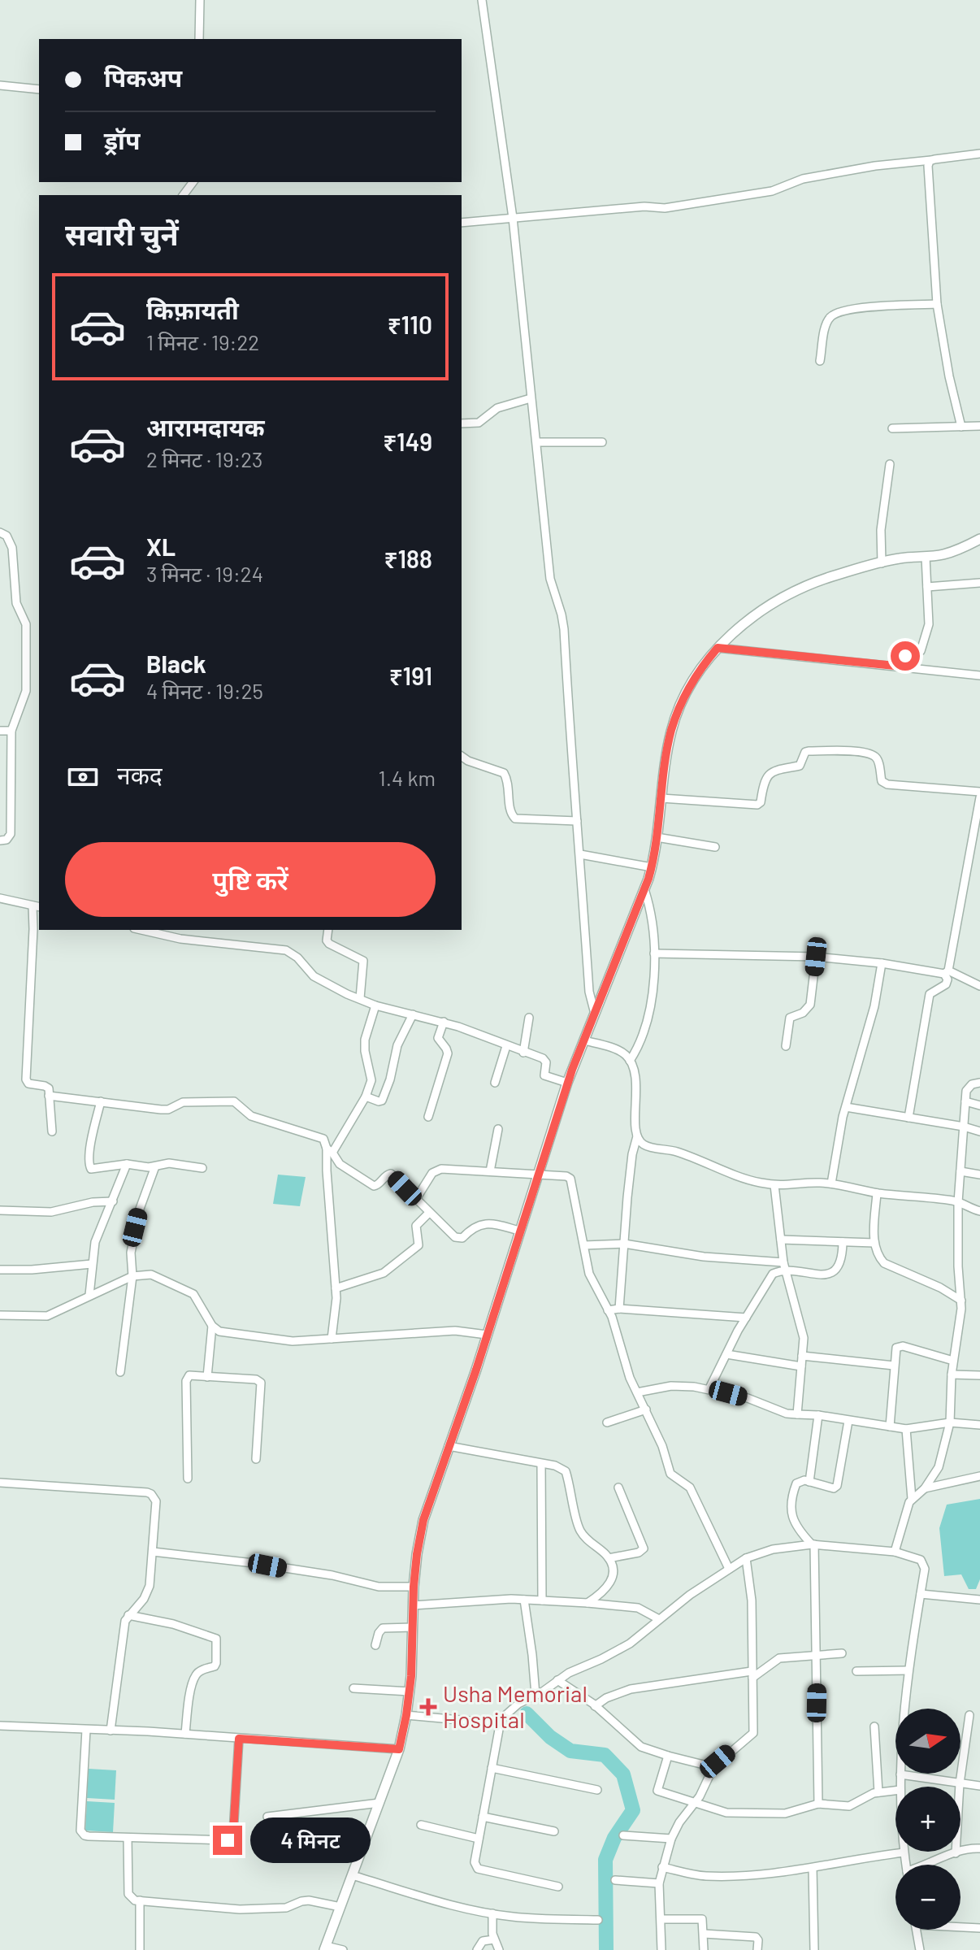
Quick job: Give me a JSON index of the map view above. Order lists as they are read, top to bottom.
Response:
{
  "places": {
    "health": ["Usha Memorial Hospital"]
  },
  "north": "right",
  "page": {
    "banner": ["पिकअप", "ड्रॉप"],
    "heading": "सवारी चुनें",
    "list": [
      {
        "name": "किफ़ायती",
        "note": "1 मिनट · 19:22",
        "value": "₹110"
      },
      {
        "name": "आरामदायक",
        "note": "2 मिनट · 19:23",
        "value": "₹149"
      },
      {
        "name": "XL",
        "note": "3 मिनट · 19:24",
        "value": "₹188"
      },
      {
        "name": "Black",
        "note": "4 मिनट · 19:25",
        "value": "₹191"
      }
    ],
    "pay": ["नकद", "1.4 km"],
    "buttons": "पुष्टि करें",
    "map_buttons": ["+", "−"],
    "bubble": "4 मिनट"
  }
}
